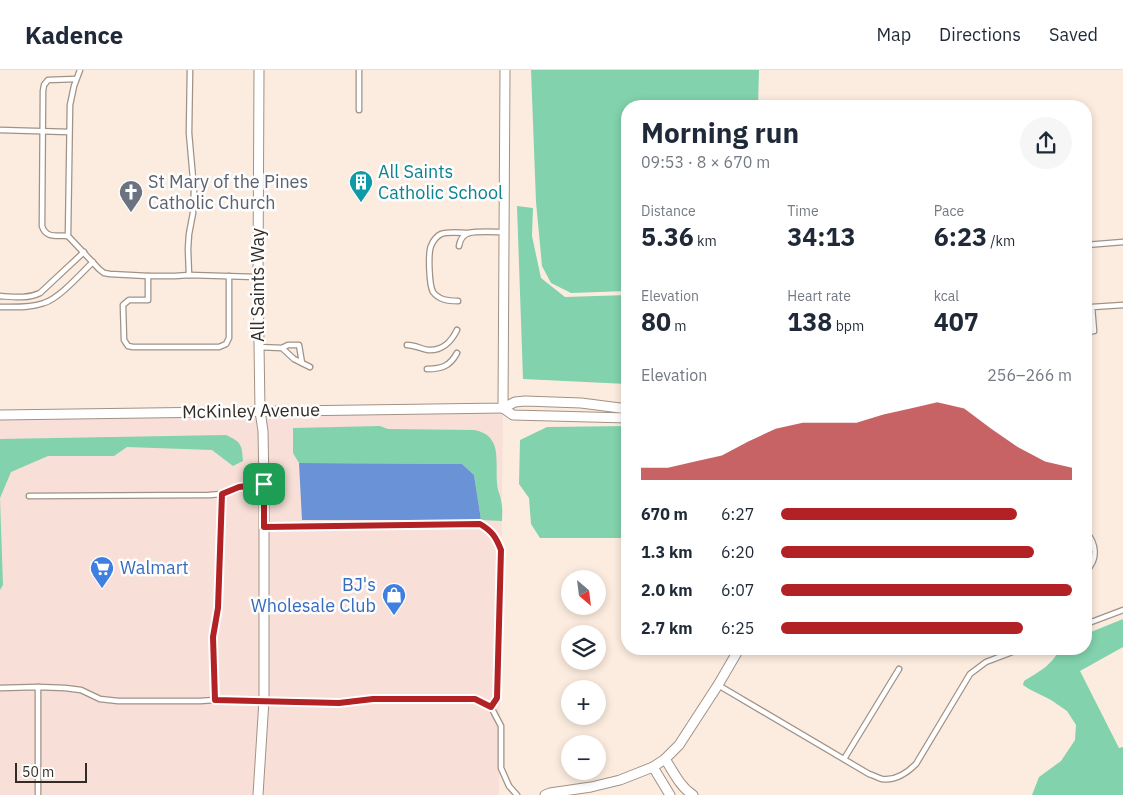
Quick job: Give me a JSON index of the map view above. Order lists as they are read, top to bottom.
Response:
{
  "streets": {
    "street": ["All Saints Way", "McKinley Avenue"]
  },
  "crossings": [
    ["All Saints Way", "McKinley Avenue"]
  ],
  "places": {
    "building": ["All Saints Catholic School"],
    "church": ["St Mary of the Pines Catholic Church"],
    "supermarket": ["Walmart"],
    "shop": ["BJ's Wholesale Club"]
  },
  "scale_bar": "50 m",
  "north": "bottom right",
  "page": {
    "header": "Kadence",
    "nav": ["Map", "Directions", "Saved"],
    "heading": ["Morning run", "09:53 · 8 × 670 m"],
    "stats": [
      ["Distance", "5.36 km"],
      ["Time", "34:13"],
      ["Pace", "6:23 /km"],
      ["Elevation", "80 m"],
      ["Heart rate", "138 bpm"],
      ["kcal", "407"]
    ],
    "chart": ["Elevation", "256–266 m"],
    "list": [
      {
        "name": "670 m",
        "note": "6:27"
      },
      {
        "name": "1.3 km",
        "note": "6:20"
      },
      {
        "name": "2.0 km",
        "note": "6:07"
      },
      {
        "name": "2.7 km",
        "note": "6:25"
      }
    ],
    "map_buttons": ["+", "−"],
    "scale": "50 m"
  }
}
